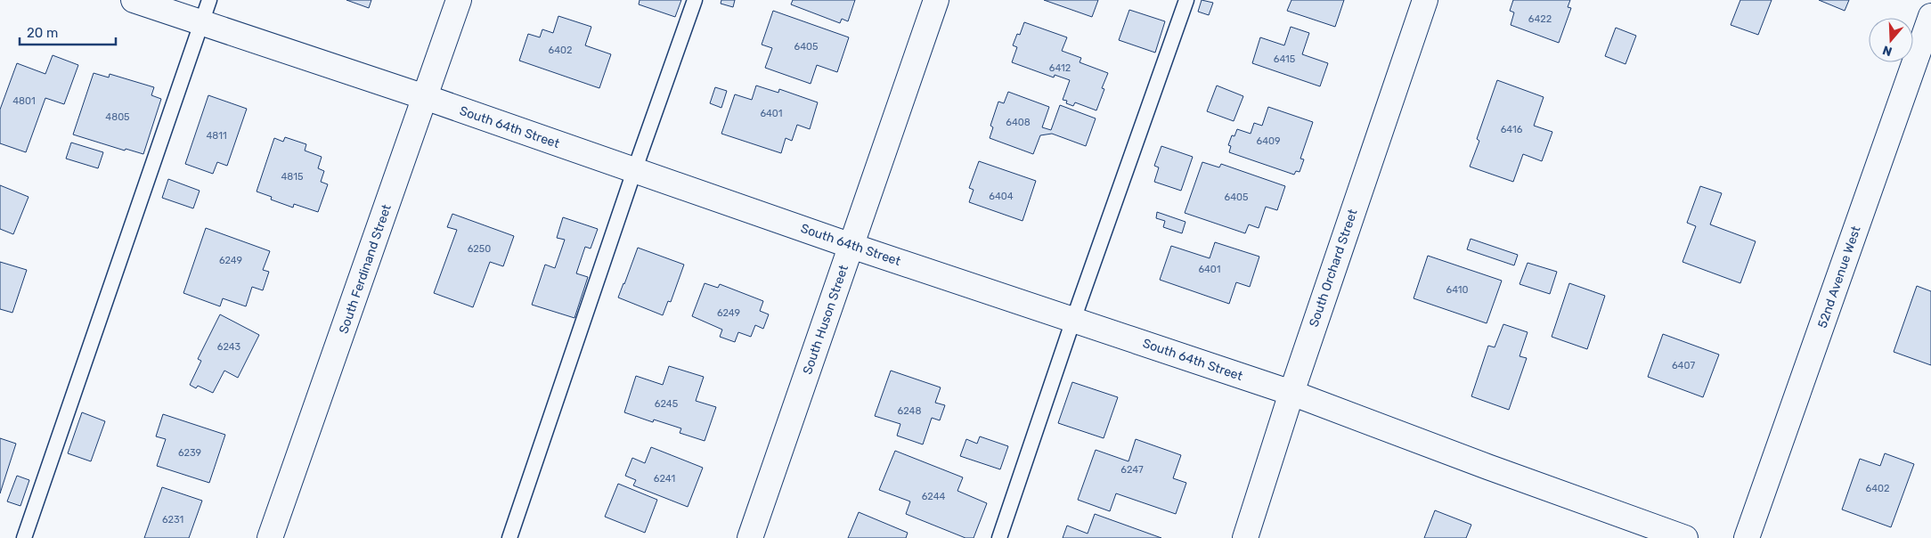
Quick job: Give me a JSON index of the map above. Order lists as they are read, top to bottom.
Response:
{
  "streets": {
    "street": [
      "South 64th Street",
      "South Orchard Street",
      "South Ferdinand Street",
      "52nd Avenue West",
      "South Huson Street"
    ]
  },
  "crossings": [
    ["South 64th Street", "South Orchard Street"],
    ["South 64th Street", "South Ferdinand Street"],
    ["South 64th Street", "South Huson Street"]
  ],
  "house_numbers": [
    "6422",
    "6405",
    "6402",
    "6415",
    "6412",
    "4801",
    "6401",
    "4805",
    "6408",
    "6416",
    "4811",
    "6409",
    "4815",
    "6404",
    "6405",
    "6250",
    "6249",
    "6401",
    "6410",
    "6249",
    "6243",
    "6407",
    "6245",
    "6248",
    "6239",
    "6247",
    "6241",
    "6402",
    "6244",
    "6231"
  ],
  "scale_bar": "20 m",
  "north": "bottom"
}
